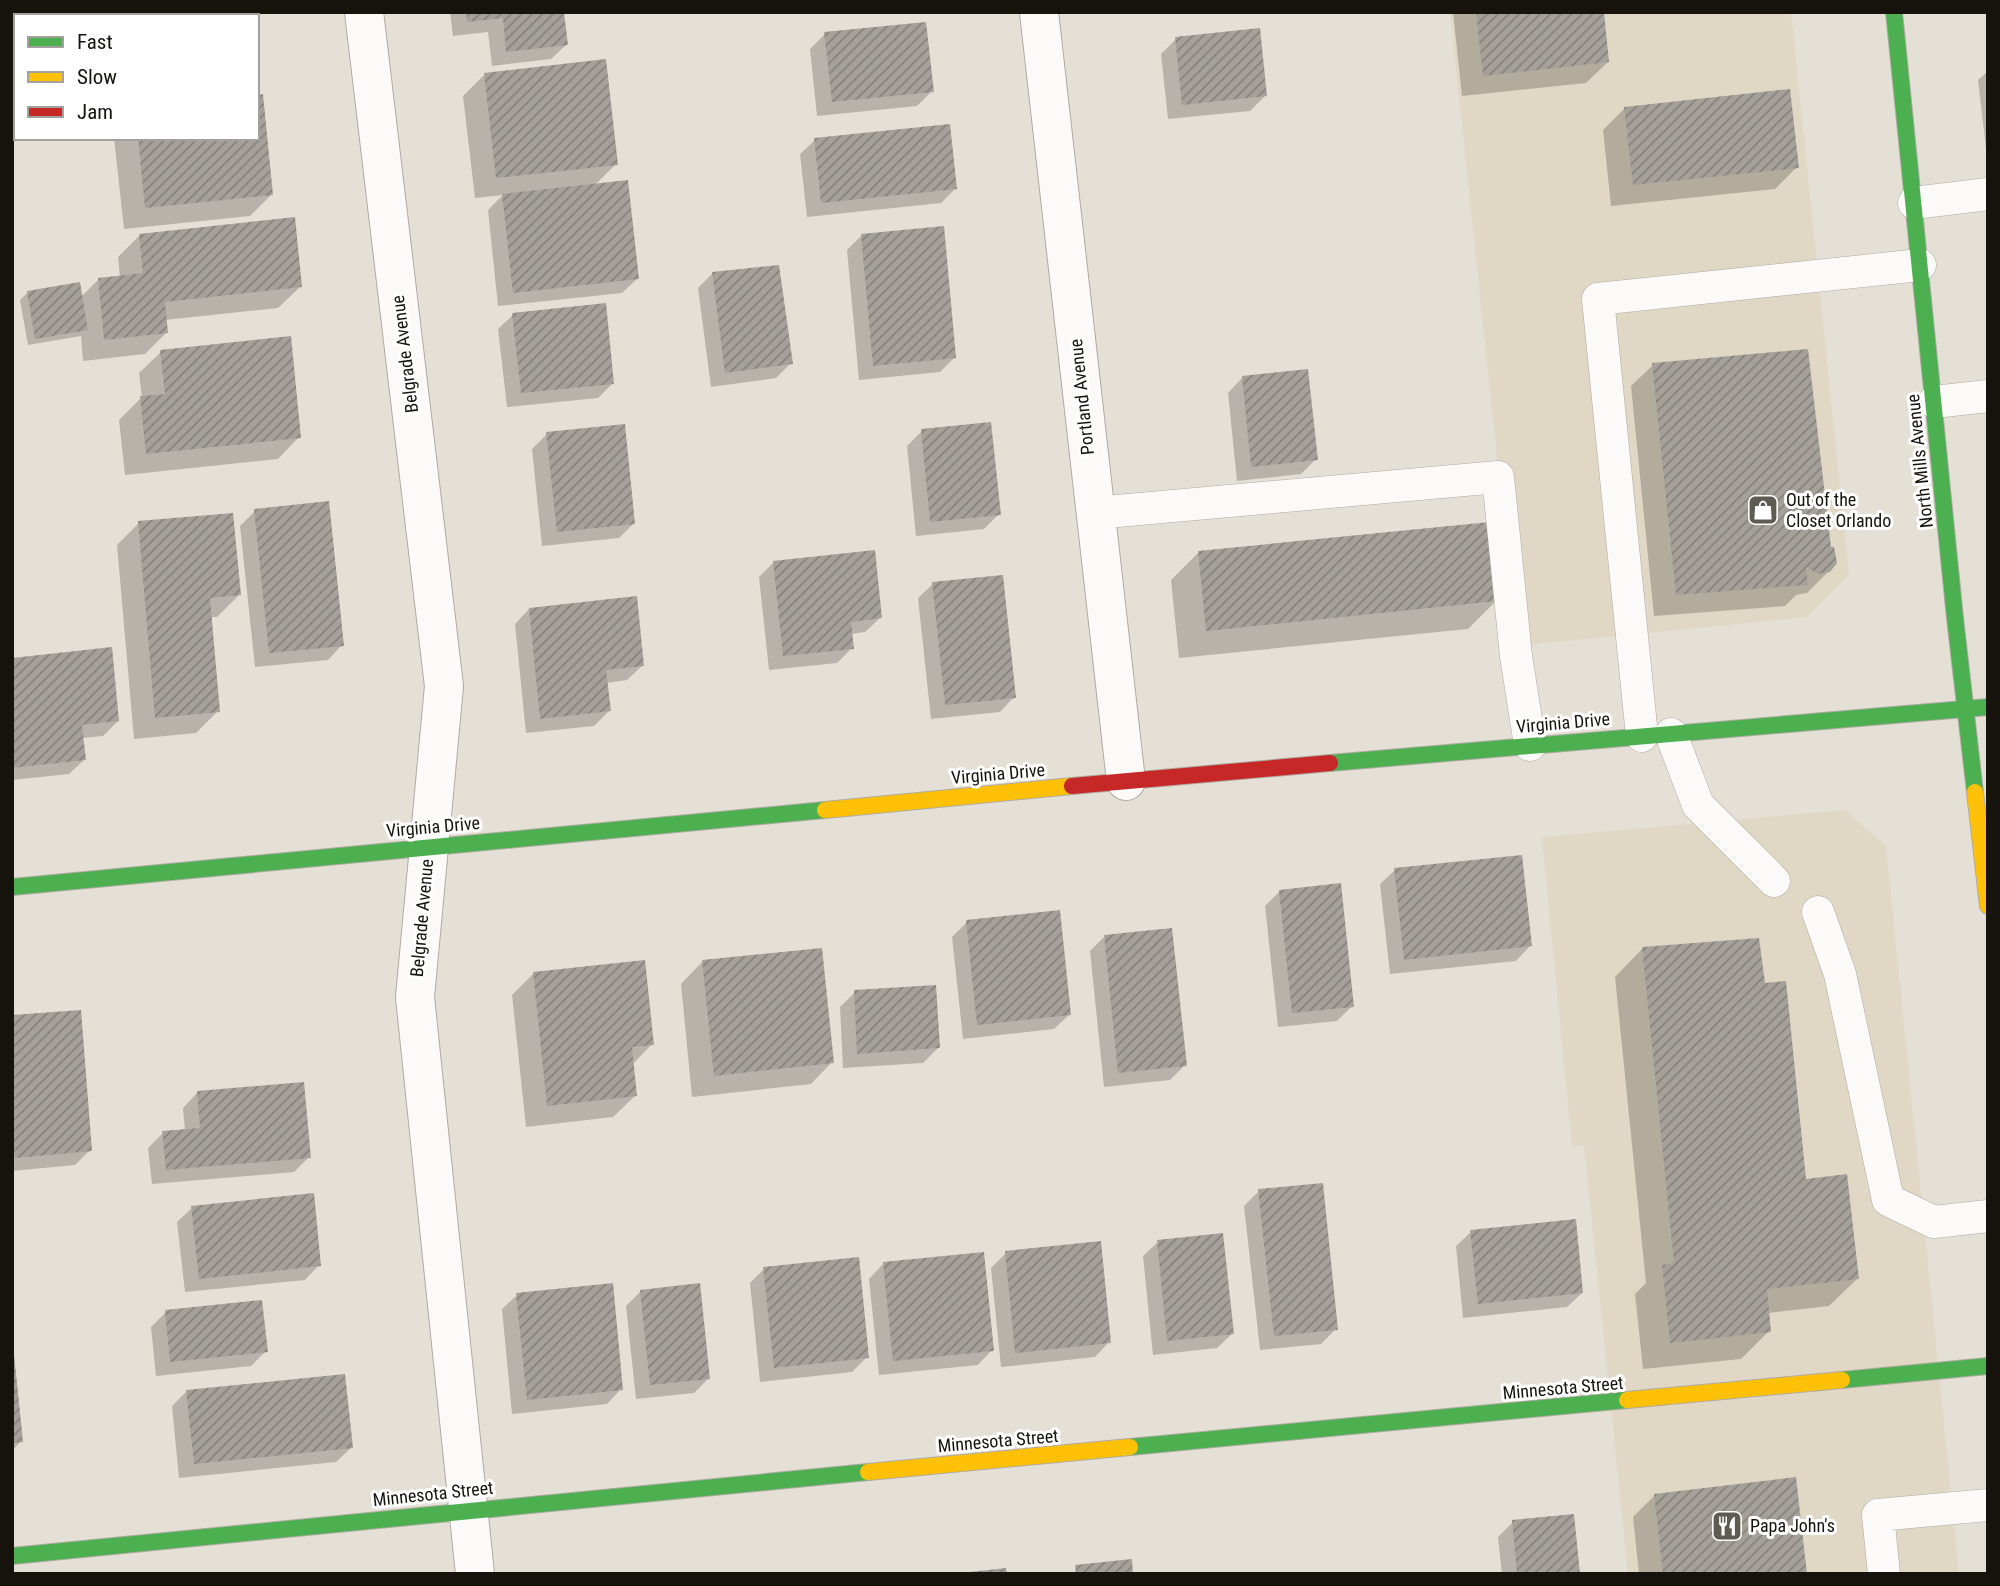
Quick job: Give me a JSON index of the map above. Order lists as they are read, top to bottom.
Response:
{
  "streets": {
    "street": [
      "Belgrade Avenue",
      "Portland Avenue",
      "North Mills Avenue",
      "Virginia Drive",
      "Minnesota Street"
    ]
  },
  "crossings": [
    ["Belgrade Avenue", "Virginia Drive"],
    ["Belgrade Avenue", "Minnesota Street"],
    ["Portland Avenue", "Virginia Drive"],
    ["North Mills Avenue", "Virginia Drive"]
  ],
  "places": {
    "shop": ["Out of the Closet Orlando"],
    "restaurant": ["Papa John's"]
  },
  "legend": ["Fast", "Slow", "Jam"]
}
